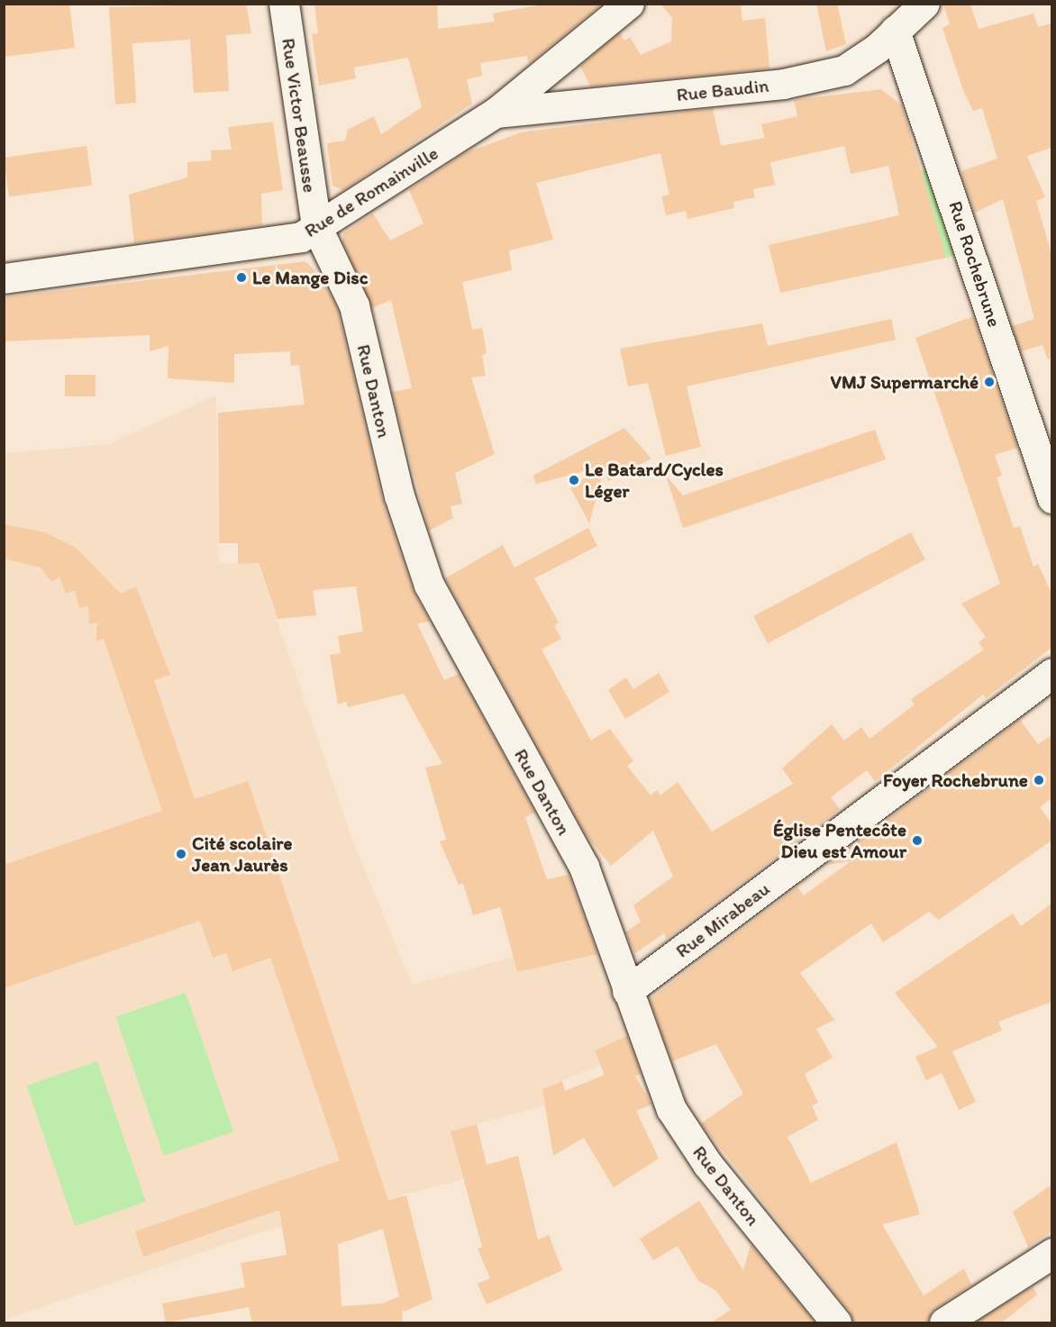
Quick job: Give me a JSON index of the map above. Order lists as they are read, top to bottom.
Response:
{
  "streets": {
    "street": [
      "Rue Baudin",
      "Rue Victor Beausse",
      "Rue de Romainville",
      "Rue Rochebrune",
      "Rue Danton",
      "Rue Mirabeau"
    ]
  },
  "crossings": [
    ["Rue Baudin", "Rue de Romainville"],
    ["Rue Baudin", "Rue Rochebrune"],
    ["Rue Victor Beausse", "Rue de Romainville"],
    ["Rue Victor Beausse", "Rue Danton"],
    ["Rue de Romainville", "Rue Danton"],
    ["Rue Danton", "Rue Mirabeau"]
  ],
  "places": [
    "Le Mange Disc",
    "VMJ Supermarché",
    "Le Batard/Cycles Léger",
    "Foyer Rochebrune",
    "Église Pentecôte Dieu est Amour",
    "Cité scolaire Jean Jaurès"
  ]
}
